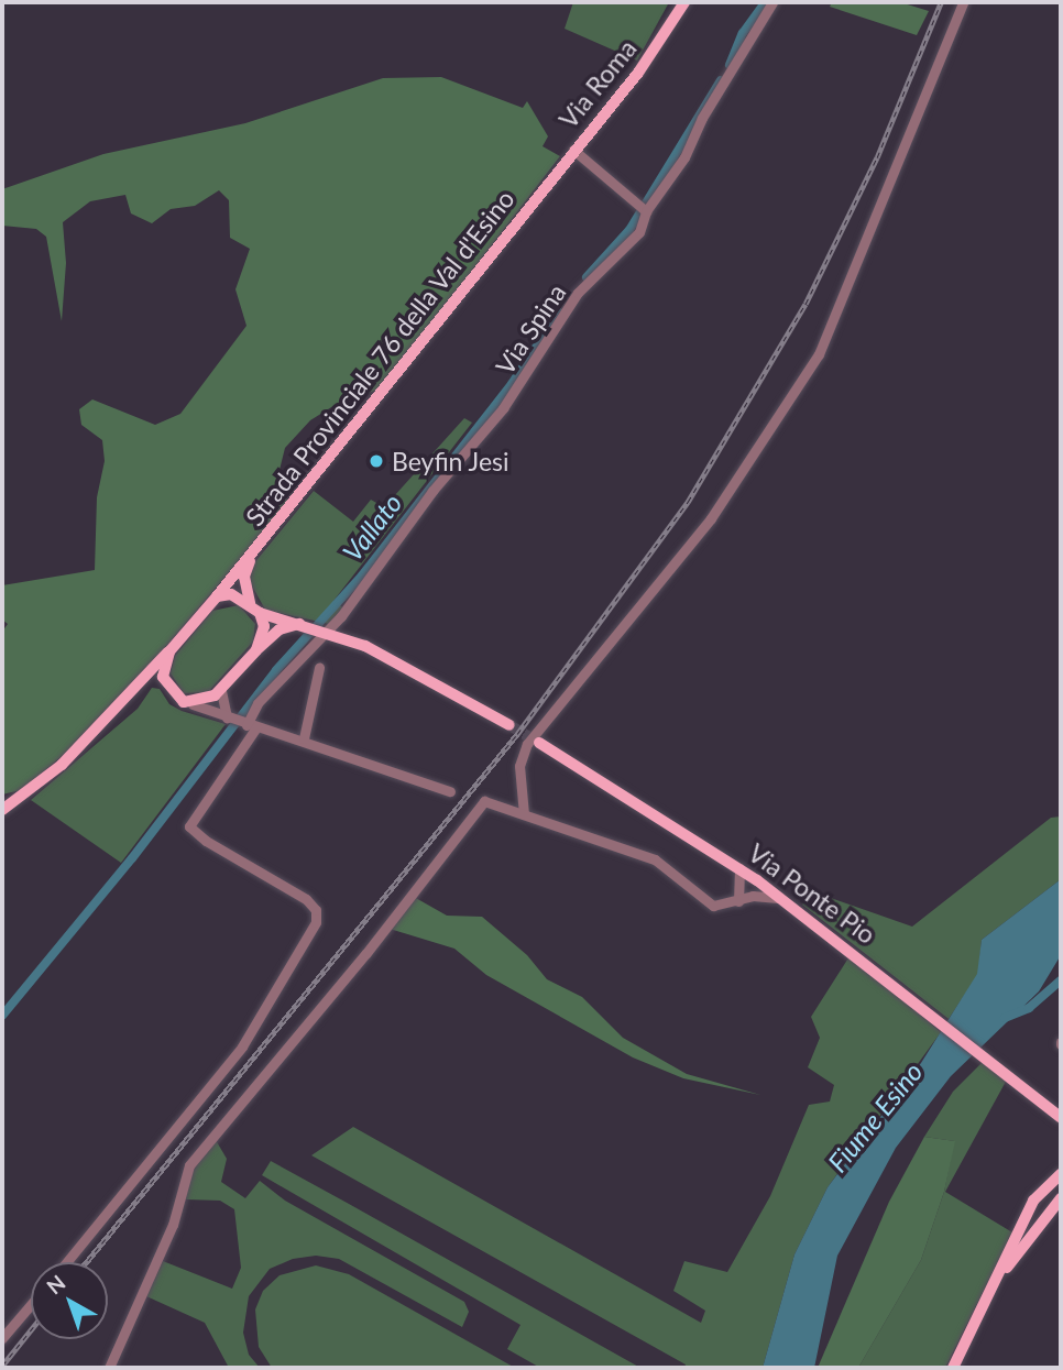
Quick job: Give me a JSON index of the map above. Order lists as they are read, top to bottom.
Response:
{
  "streets": {
    "main road": ["Via Roma", "Strada Provinciale 76 della Val d'Esino", "Via Ponte Pio"],
    "street": ["Via Spina"]
  },
  "crossings": [
    ["Via Roma", "Strada Provinciale 76 della Val d'Esino"]
  ],
  "water": ["Vallato", "Fiume Esino"],
  "places": ["Beyfin Jesi"],
  "north": "top left"
}
